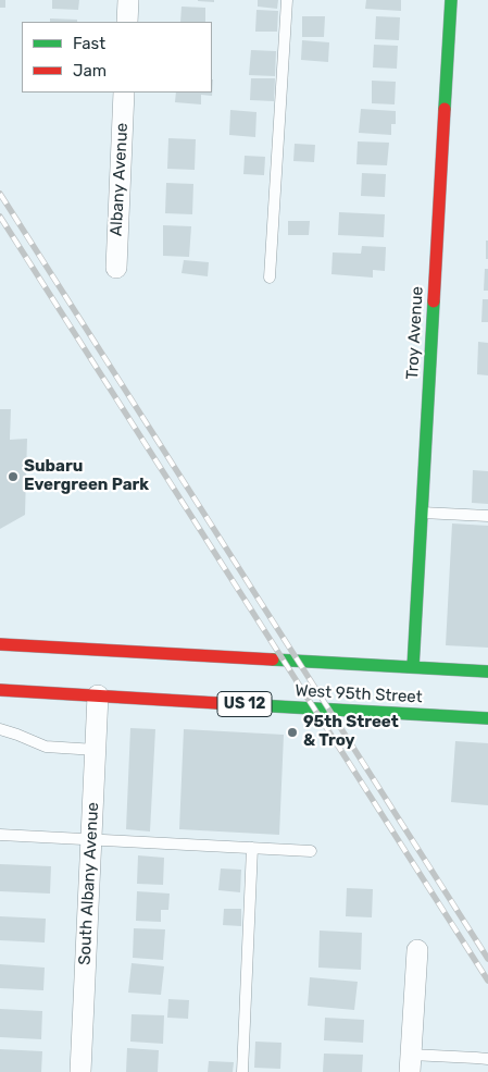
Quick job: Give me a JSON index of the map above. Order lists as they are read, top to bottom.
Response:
{
  "streets": {
    "main road": ["Troy Avenue", "West 95th Street", "US 12"],
    "street": ["Albany Avenue", "South Albany Avenue"]
  },
  "crossings": [
    ["Troy Avenue", "West 95th Street"],
    ["West 95th Street", "South Albany Avenue"]
  ],
  "places": ["Subaru Evergreen Park", "95th Street & Troy"],
  "legend": ["Fast", "Jam"]
}
